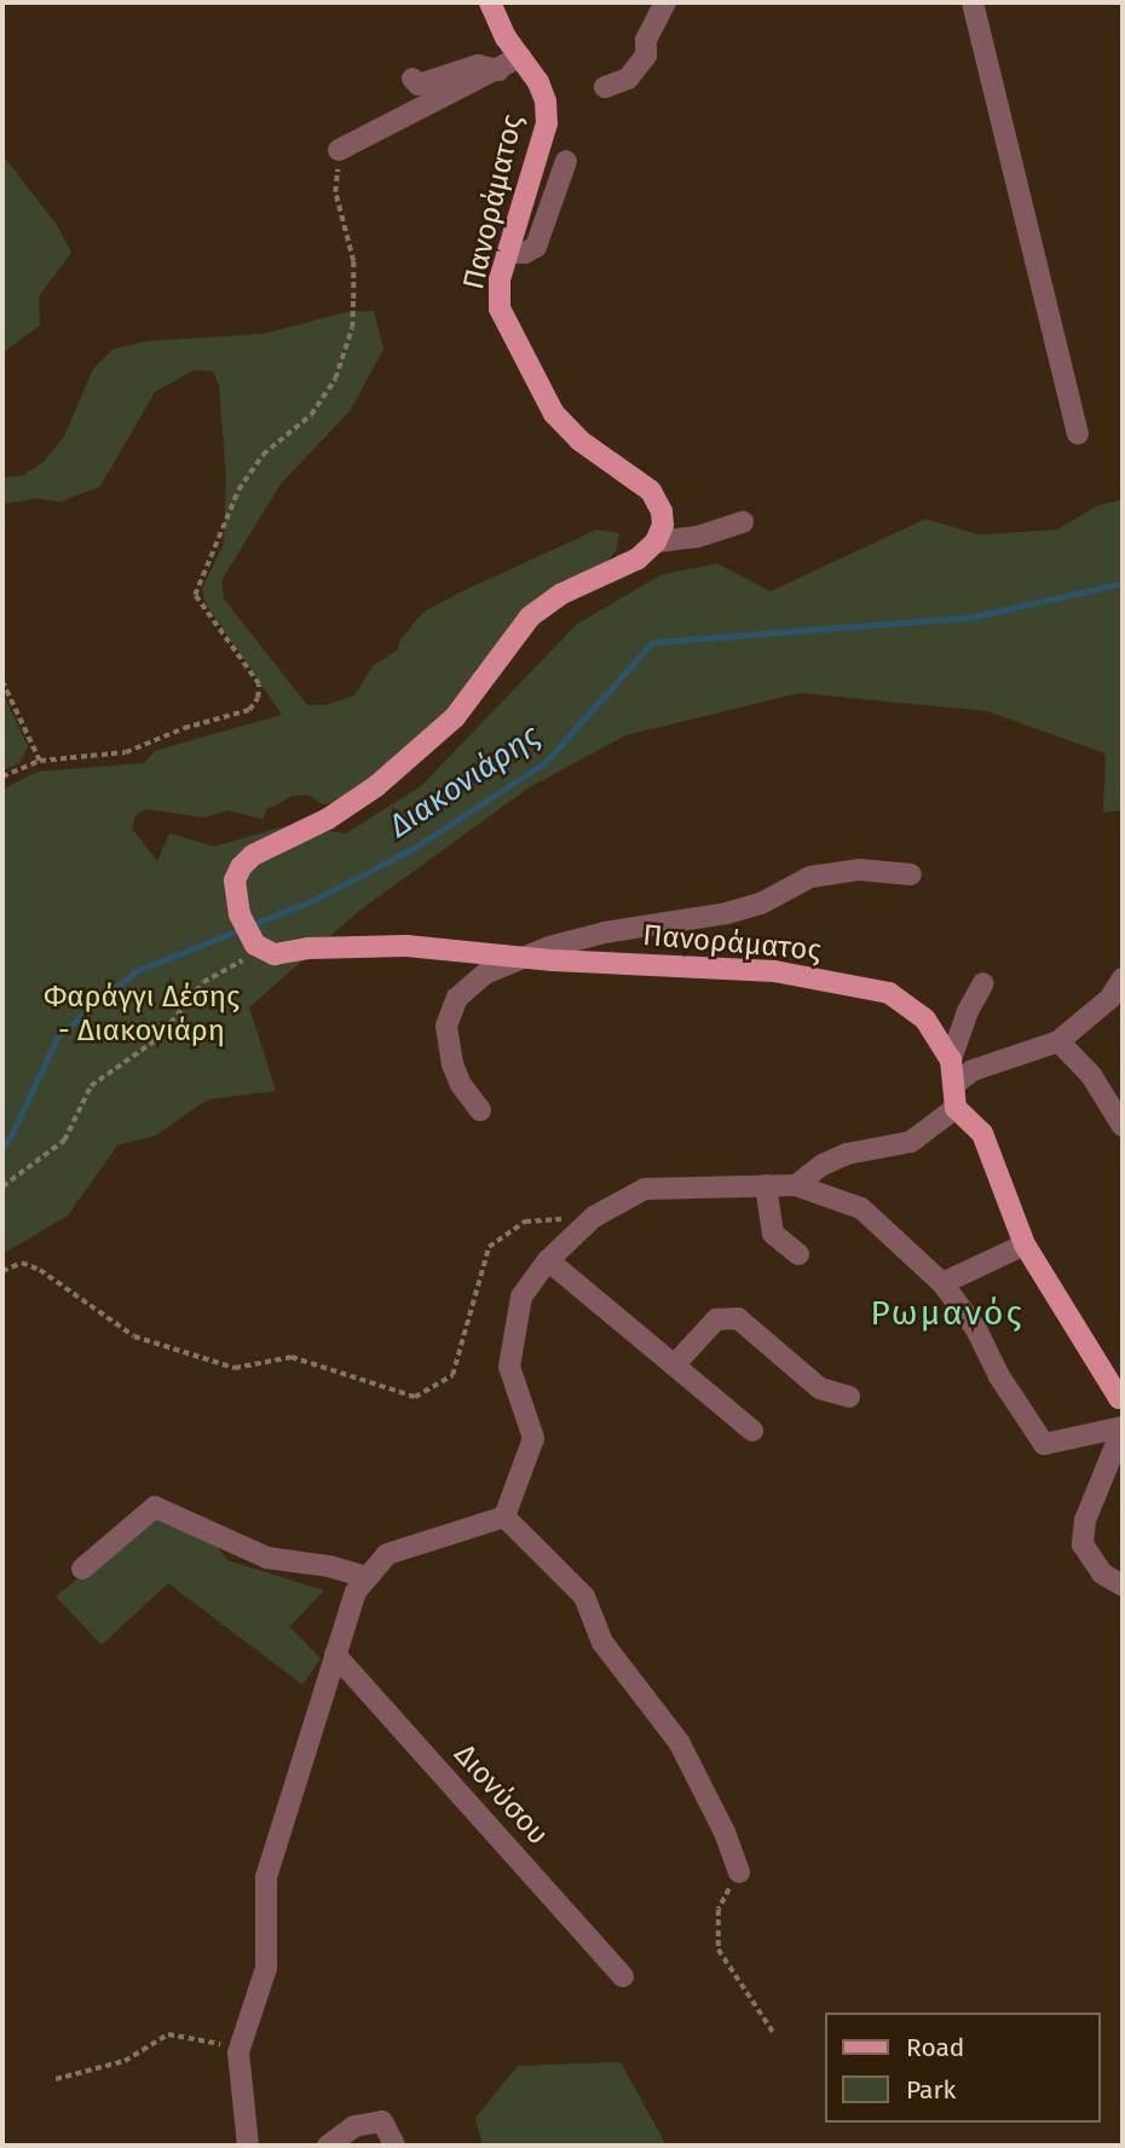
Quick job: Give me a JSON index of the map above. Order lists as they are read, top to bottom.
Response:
{
  "streets": {
    "main road": ["Πανοράματος"],
    "street": ["Διονύσου"]
  },
  "districts": ["Ρωμανός"],
  "water": ["Διακονιάρης"],
  "parks": ["Φαράγγι Δέσης - Διακονιάρη"],
  "legend": ["Road", "Park"]
}
